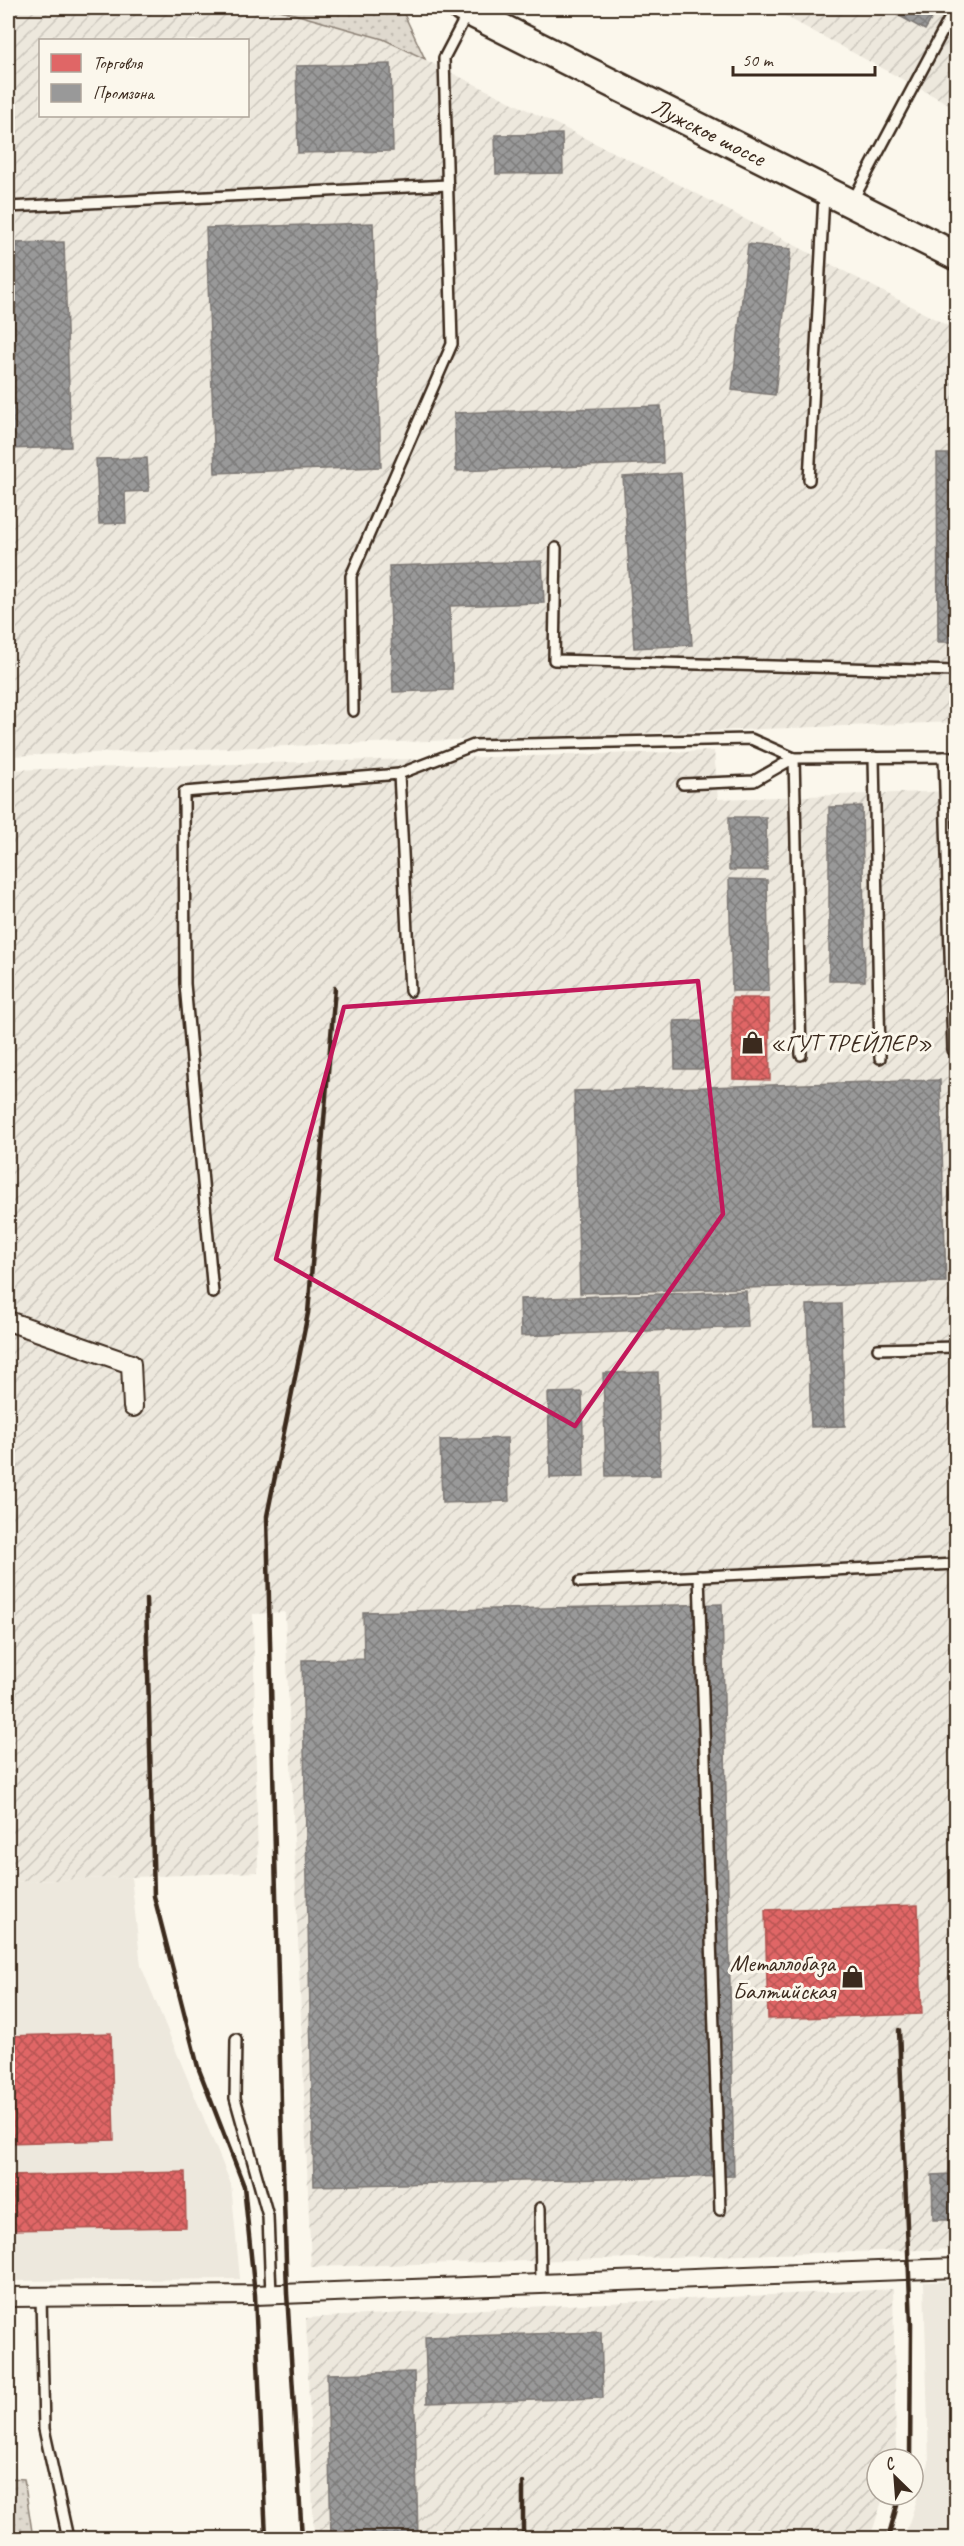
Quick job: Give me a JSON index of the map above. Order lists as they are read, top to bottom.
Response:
{
  "streets": {
    "main road": ["Лужское шоссе"]
  },
  "places": {
    "shop": ["«ГУТ ТРЕЙЛЕР»", "Металлобаза Балтийская"]
  },
  "legend": ["Торговля", "Промзона"],
  "scale_bar": "50 m",
  "north": "top left"
}
